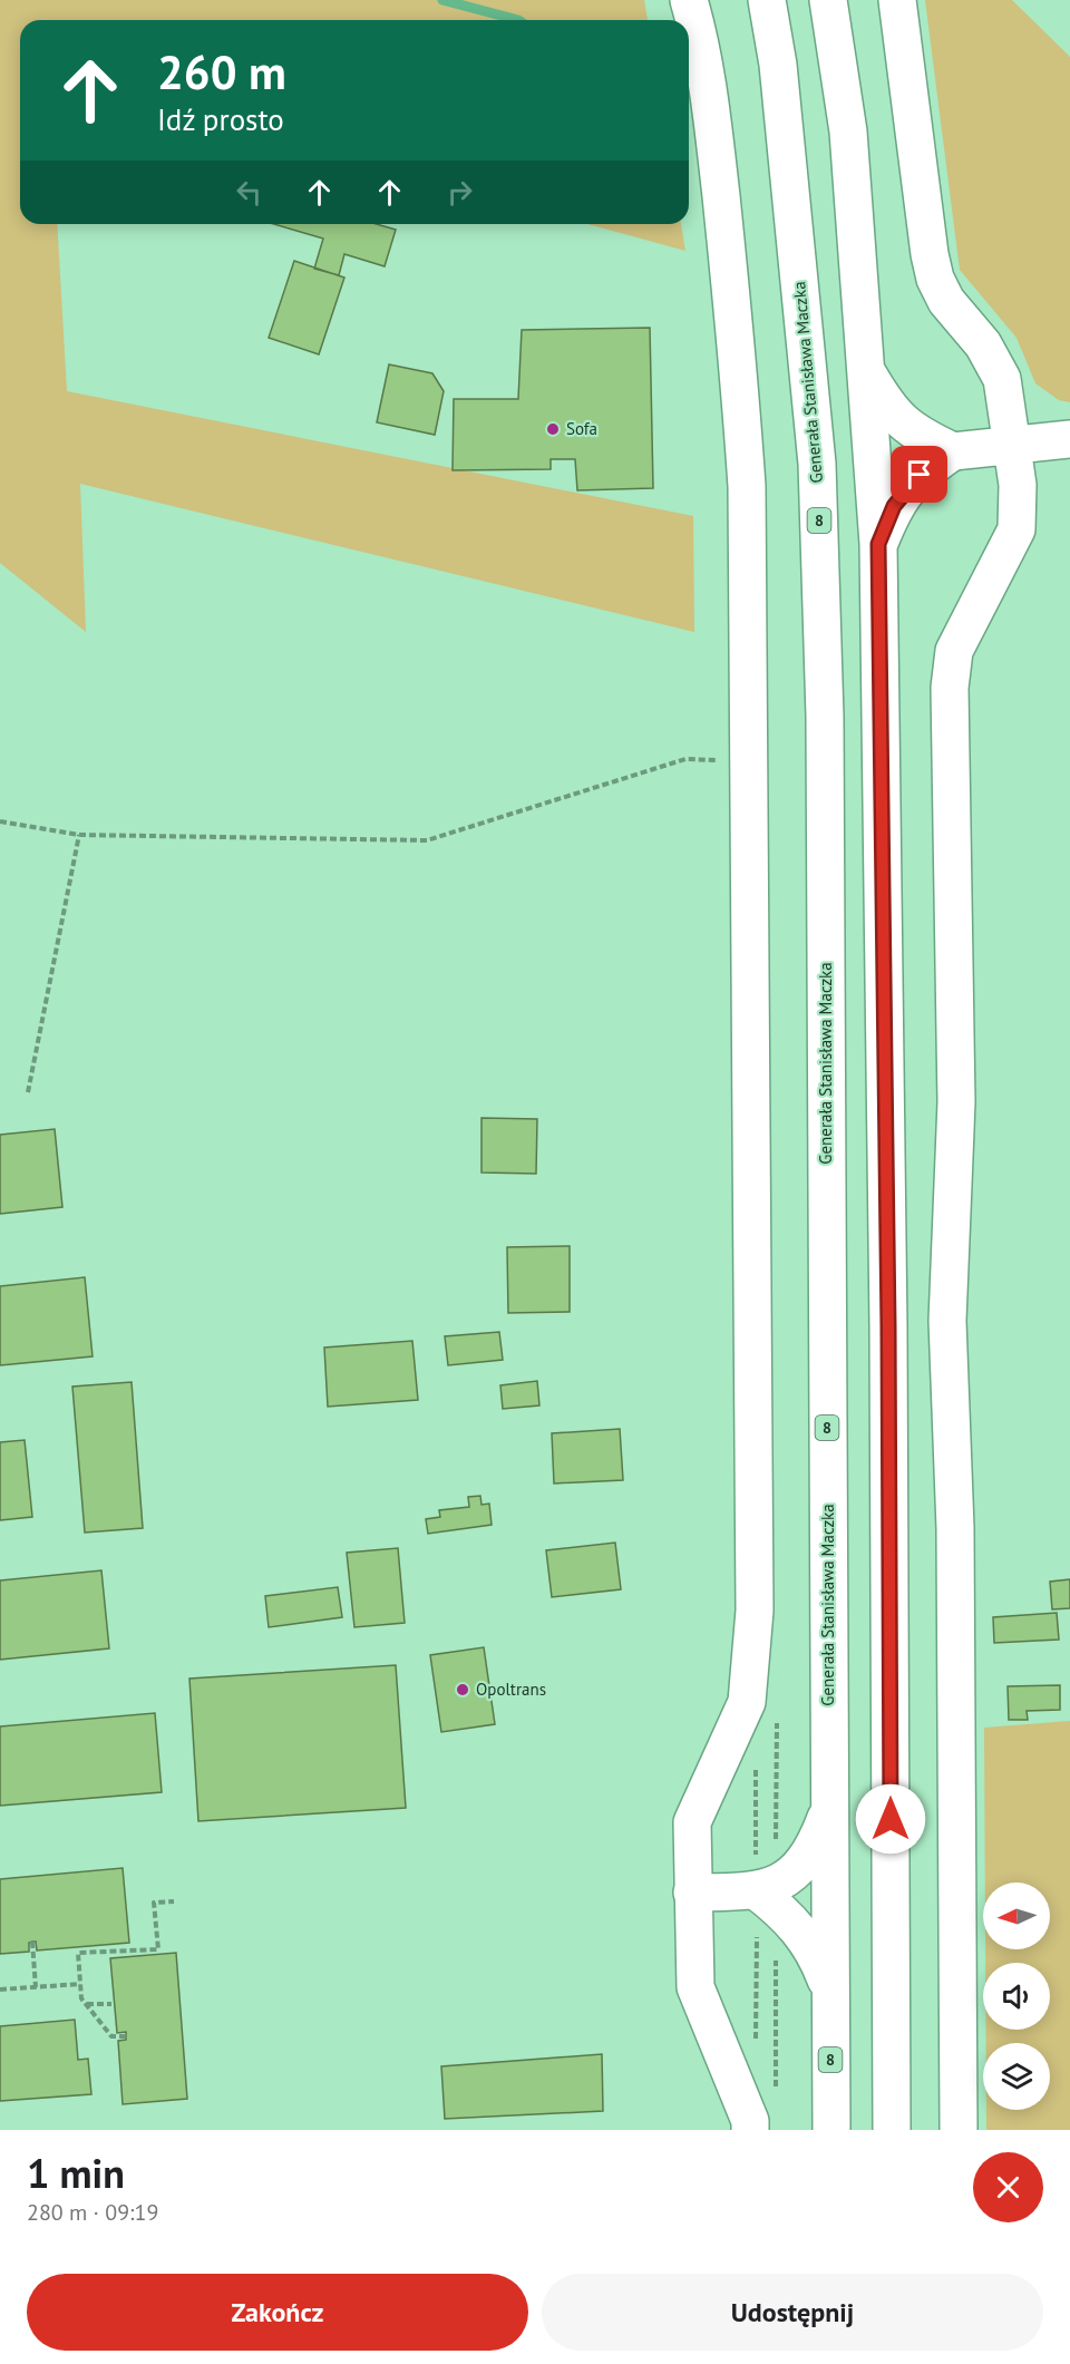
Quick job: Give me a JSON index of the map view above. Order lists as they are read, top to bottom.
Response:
{
  "streets": {
    "main road": ["Generała Stanisława Maczka", "8"]
  },
  "places": ["Sofa", "Opoltrans"],
  "north": "left",
  "page": {
    "turn": ["260 m", "Idź prosto"],
    "heading": ["1 min", "280 m · 09:19"],
    "buttons": ["Zakończ", "Udostępnij"]
  }
}
